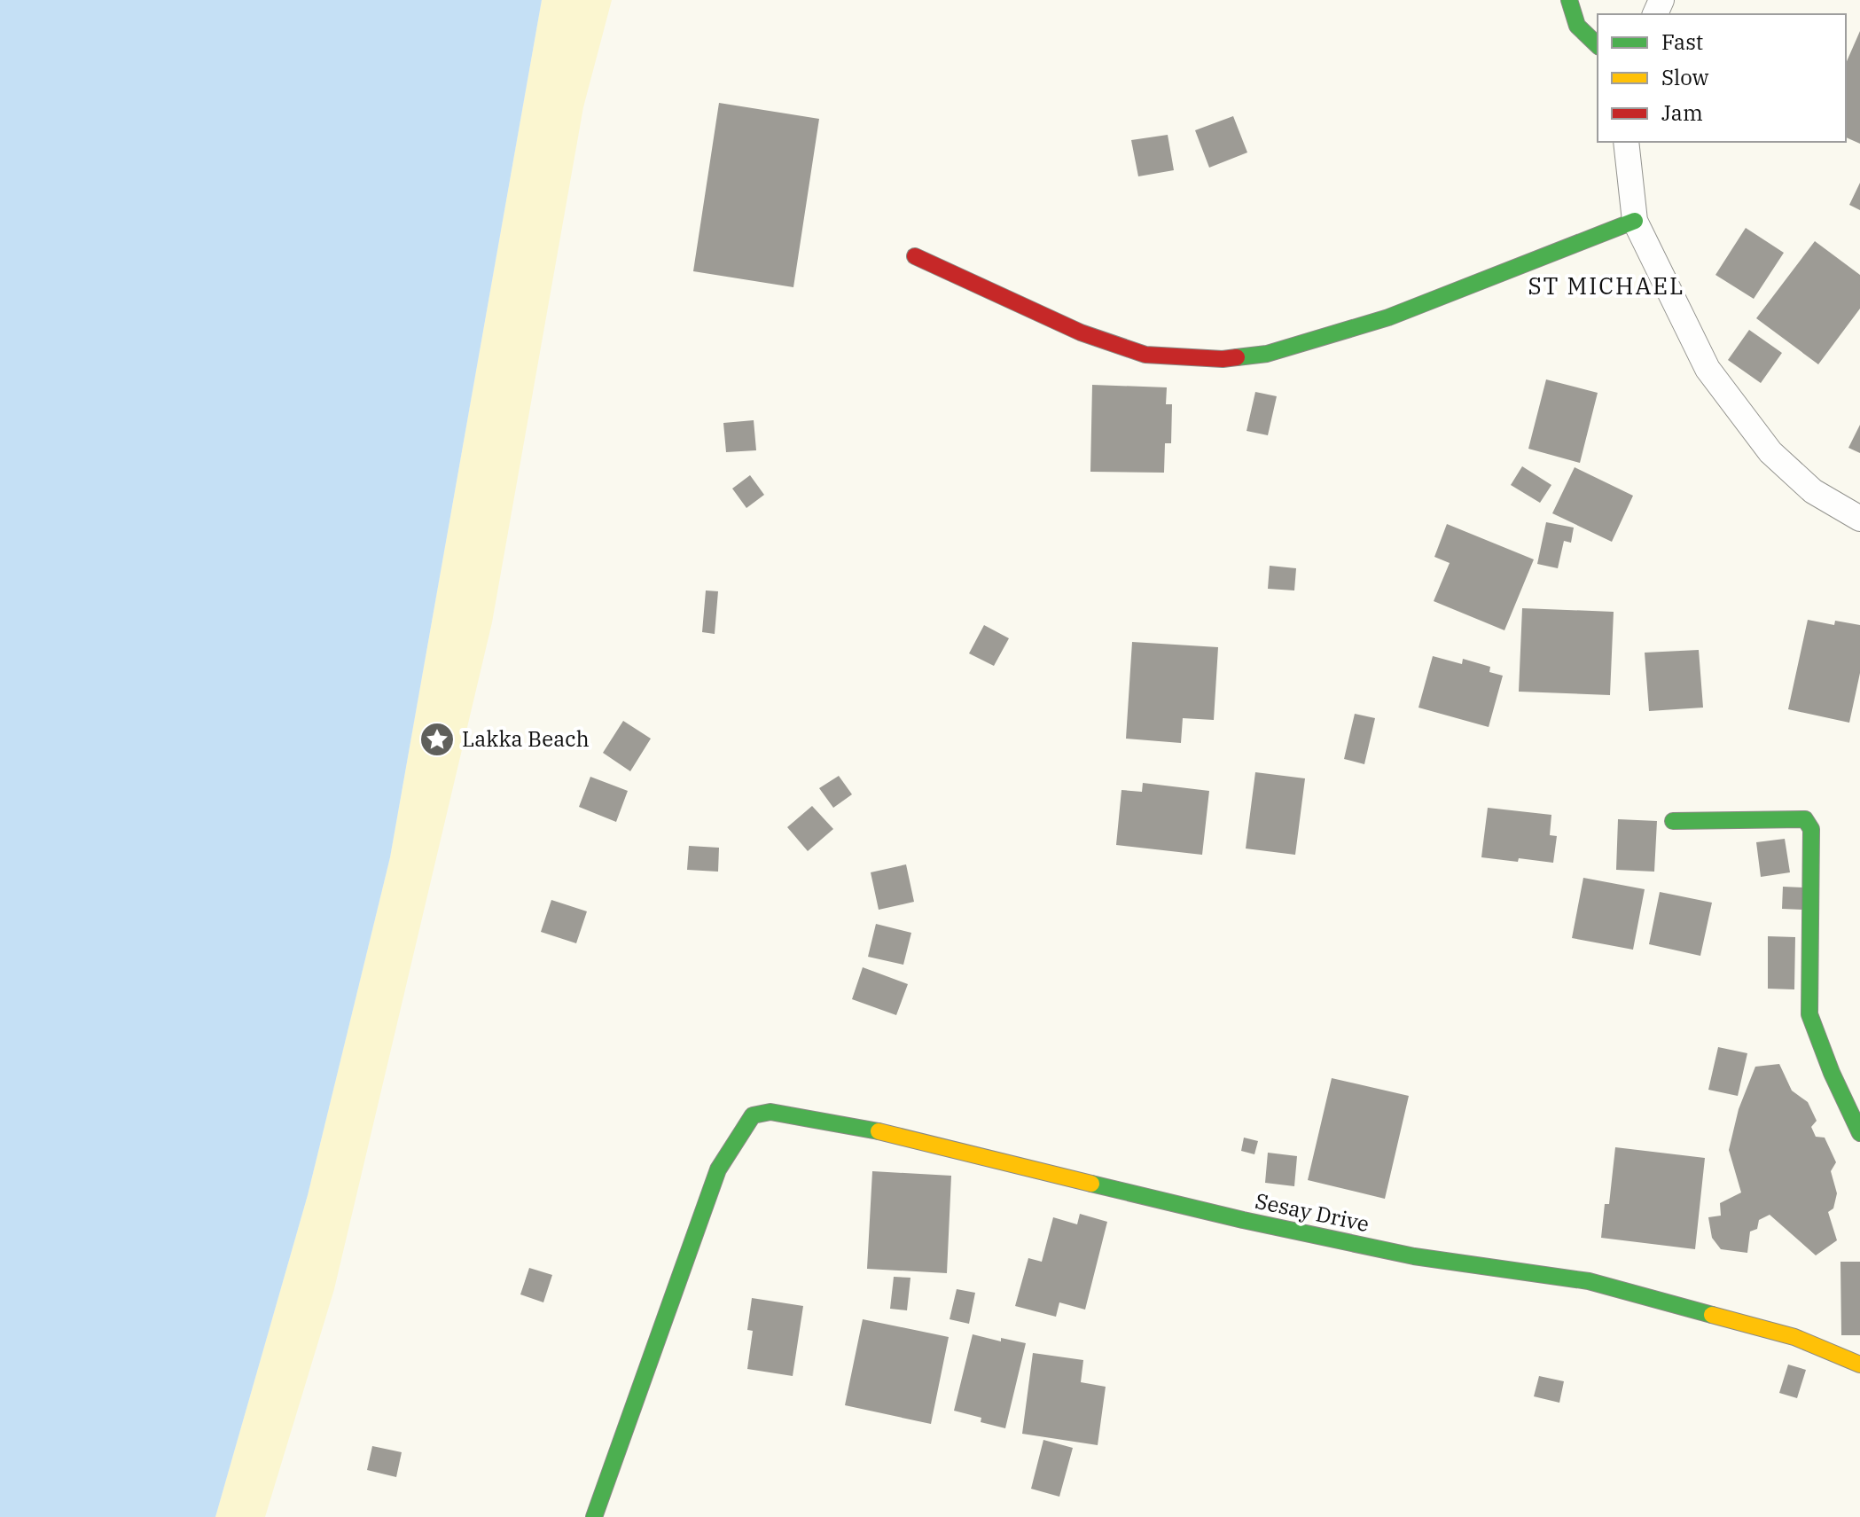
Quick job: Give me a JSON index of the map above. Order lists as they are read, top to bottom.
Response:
{
  "streets": {
    "street": ["Sesay Drive"]
  },
  "districts": ["ST MICHAEL"],
  "places": {
    "place": ["Lakka Beach"]
  },
  "legend": ["Fast", "Slow", "Jam"]
}
